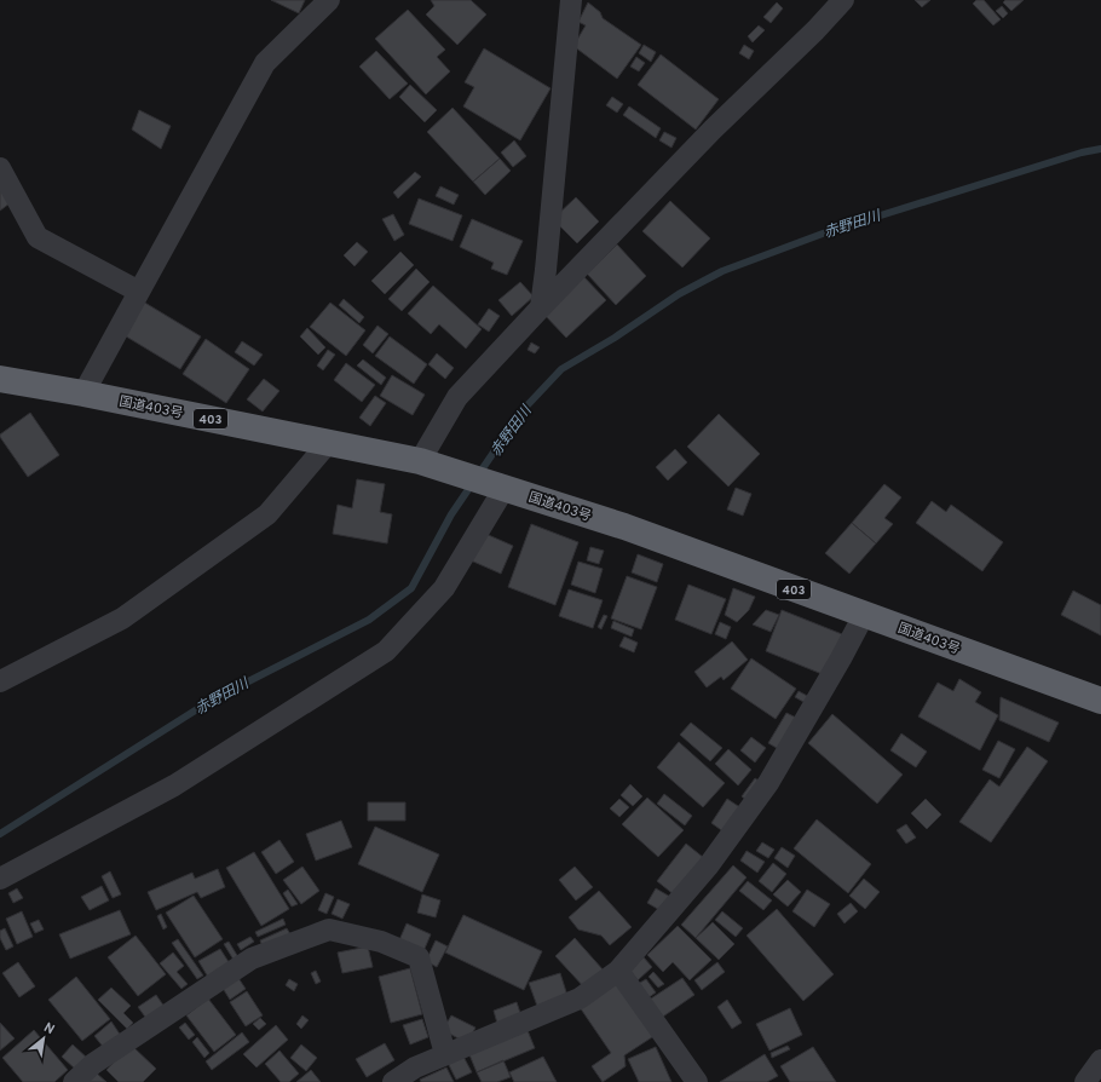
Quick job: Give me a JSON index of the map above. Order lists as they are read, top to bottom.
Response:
{
  "streets": {
    "highway": ["国道403号", "403"]
  },
  "water": ["赤野田川"],
  "north": "top right"
}
